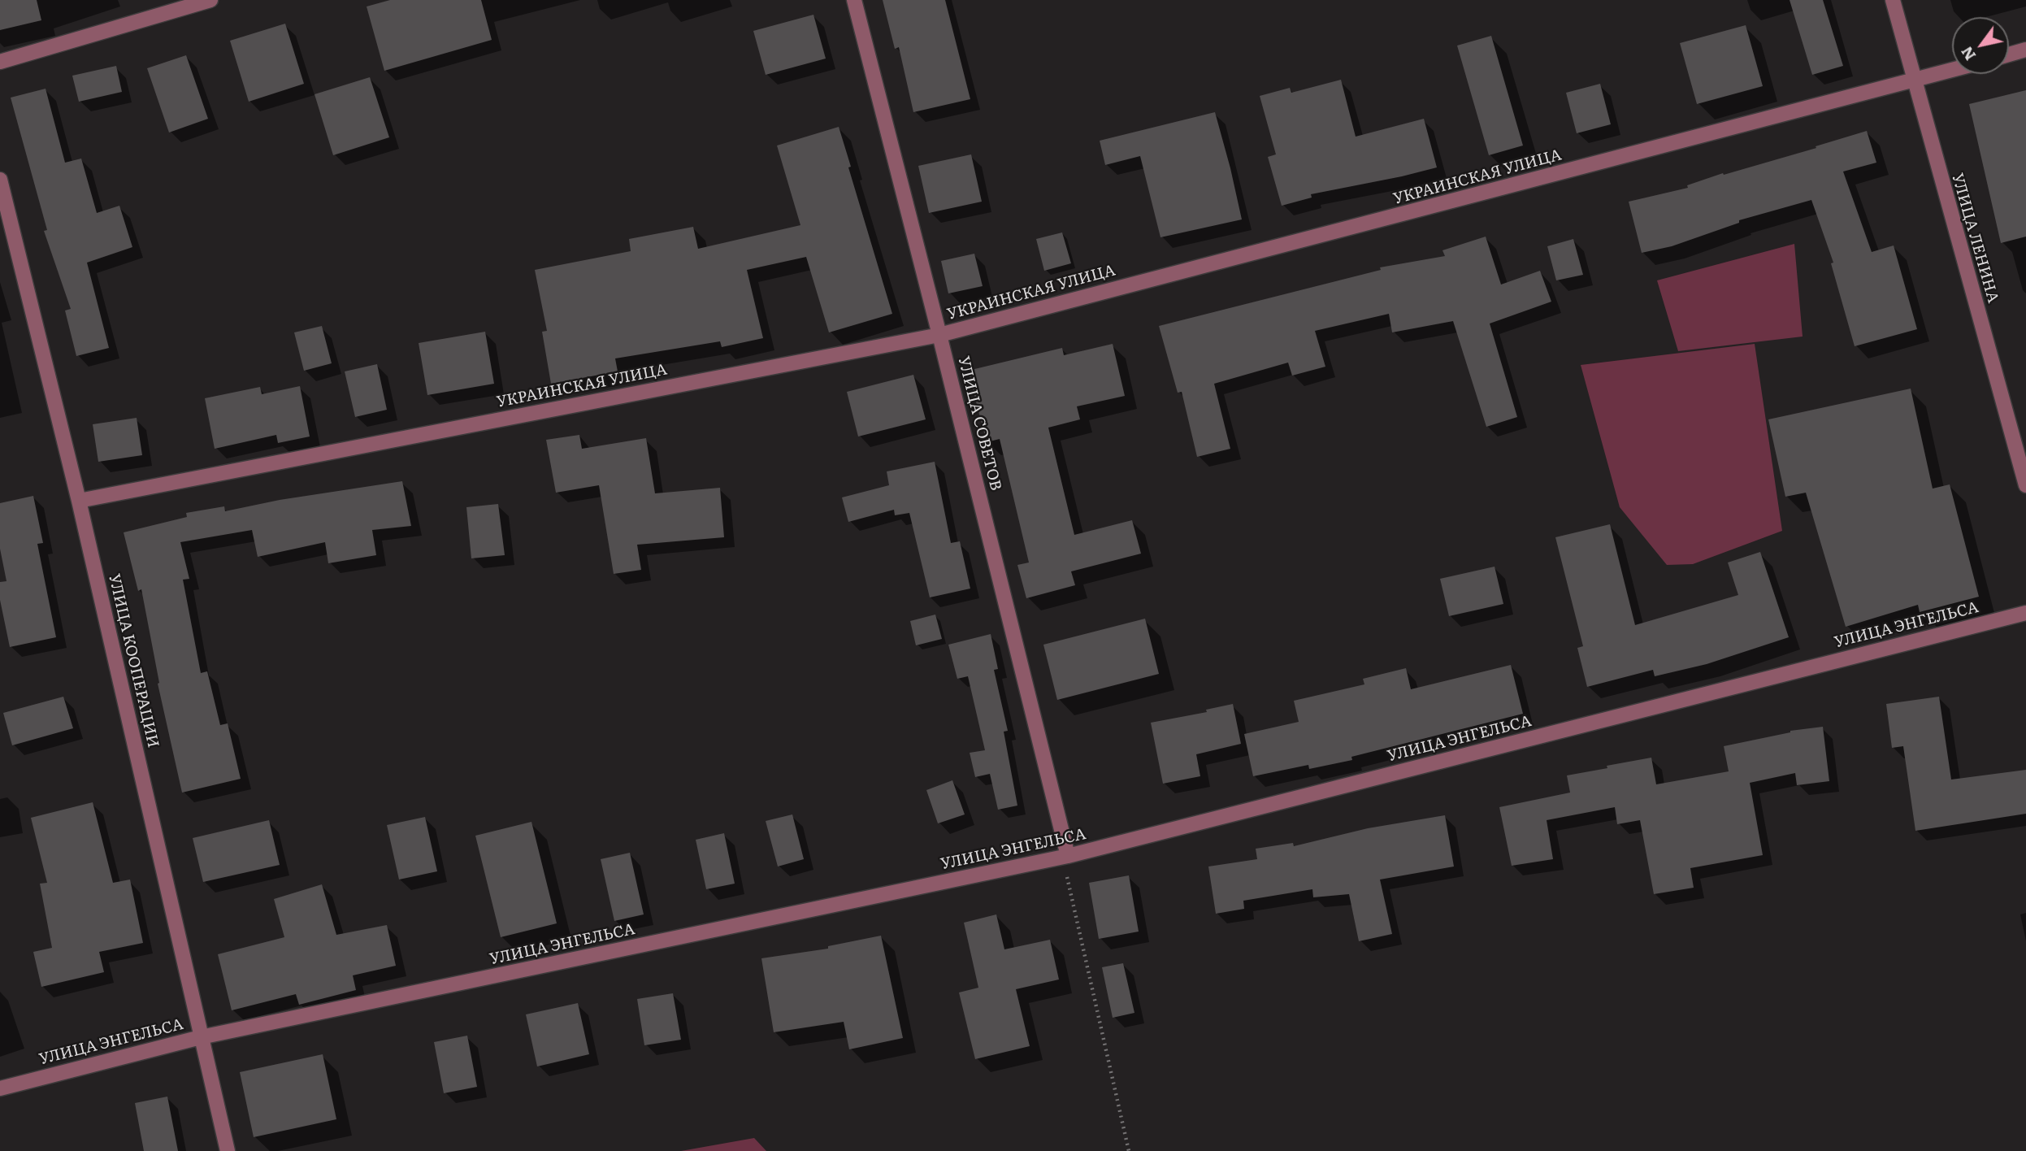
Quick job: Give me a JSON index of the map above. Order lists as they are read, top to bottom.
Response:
{
  "streets": {
    "street": [
      "УКРАИНСКАЯ УЛИЦА",
      "УЛИЦА ЛЕНИНА",
      "УЛИЦА СОВЕТОВ",
      "УЛИЦА ЭНГЕЛЬСА",
      "УЛИЦА КООПЕРАЦИИ"
    ]
  },
  "crossings": [
    ["УКРАИНСКАЯ УЛИЦА", "УЛИЦА ЛЕНИНА"],
    ["УКРАИНСКАЯ УЛИЦА", "УЛИЦА СОВЕТОВ"],
    ["УКРАИНСКАЯ УЛИЦА", "УЛИЦА КООПЕРАЦИИ"],
    ["УЛИЦА СОВЕТОВ", "УЛИЦА ЭНГЕЛЬСА"],
    ["УЛИЦА ЭНГЕЛЬСА", "УЛИЦА КООПЕРАЦИИ"]
  ],
  "north": "bottom left"
}
